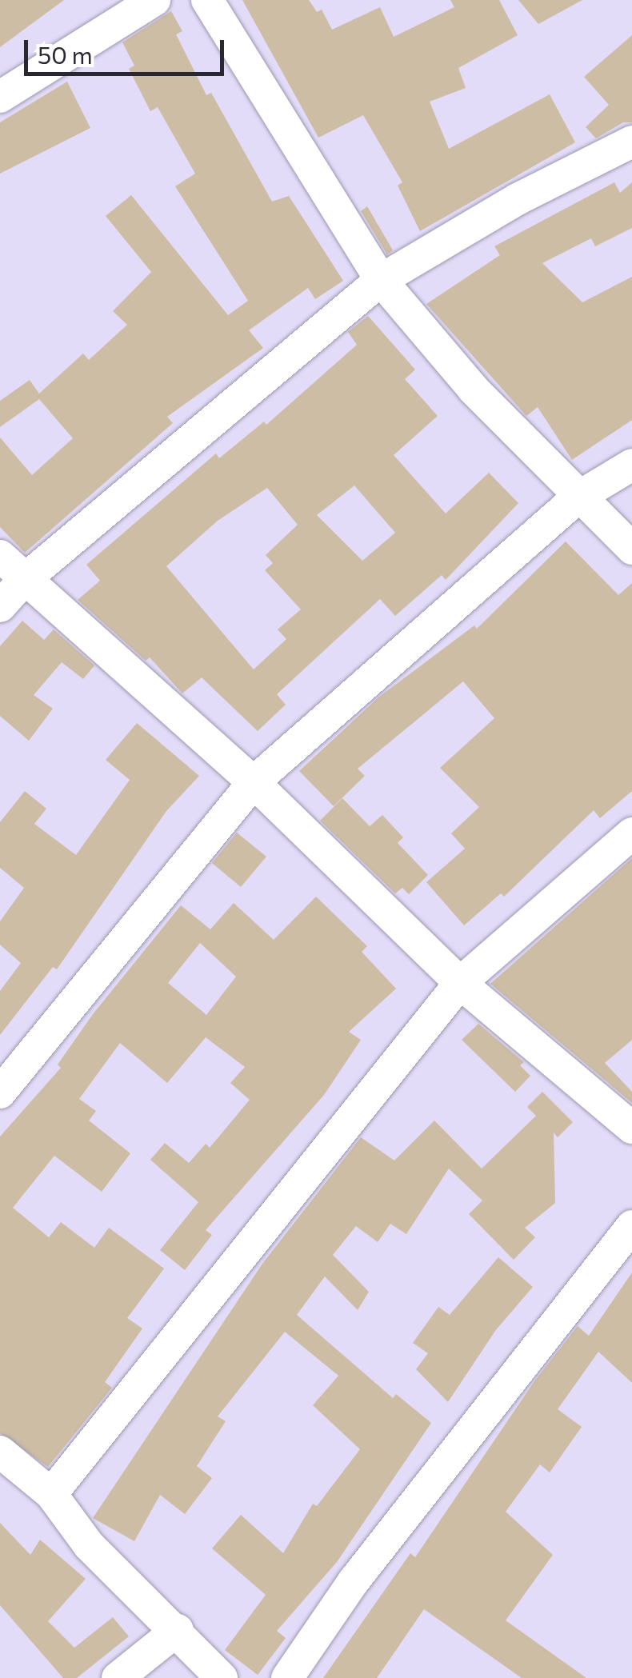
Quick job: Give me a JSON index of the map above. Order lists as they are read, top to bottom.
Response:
{
  "scale_bar": "50 m"
}
